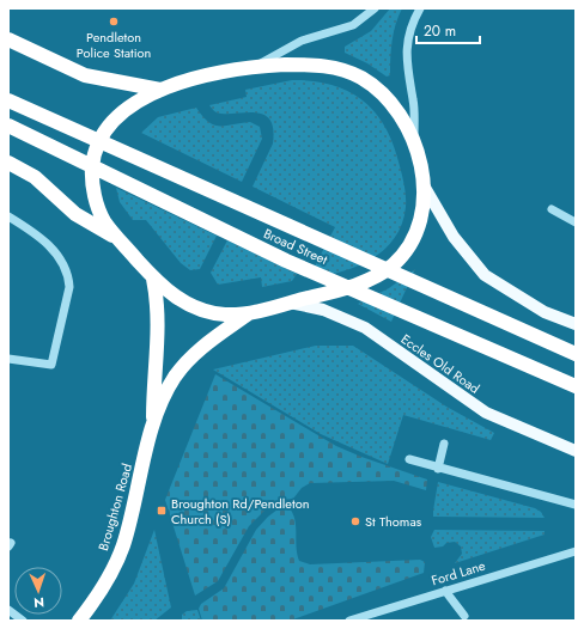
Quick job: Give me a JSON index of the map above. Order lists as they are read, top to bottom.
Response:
{
  "streets": {
    "highway": ["Broad Street", "Broughton Road"],
    "main road": ["Eccles Old Road"],
    "street": ["Ford Lane"]
  },
  "places": {
    "other": ["Pendleton Police Station", "St Thomas"],
    "transit": ["Broughton Rd/Pendleton Church (S)"]
  },
  "scale_bar": "20 m",
  "north": "bottom"
}
